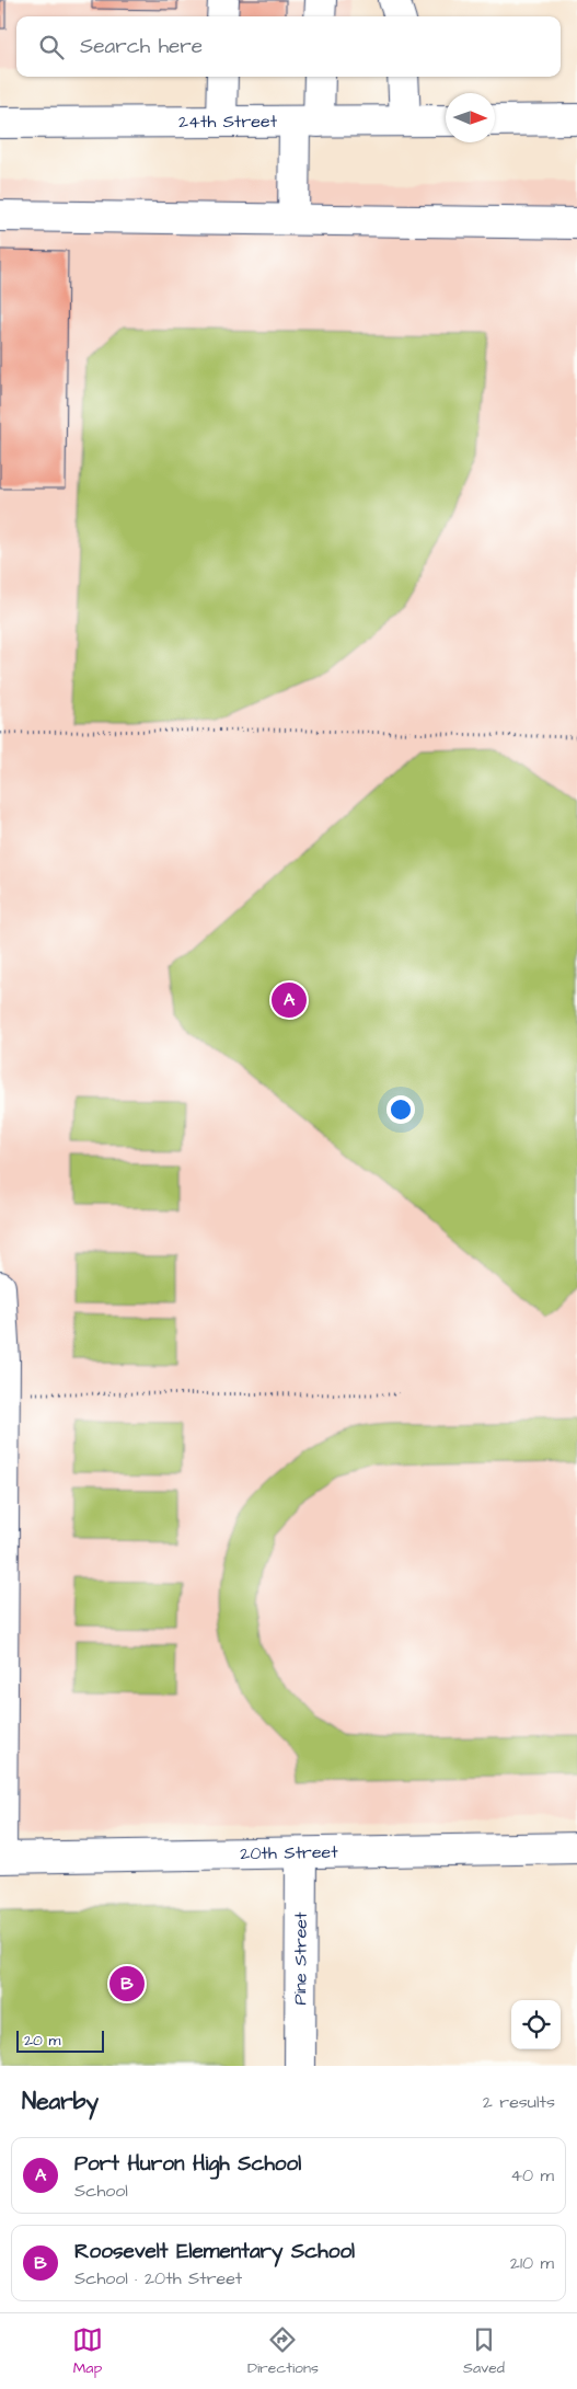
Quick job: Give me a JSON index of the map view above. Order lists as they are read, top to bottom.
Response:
{
  "streets": {
    "street": ["24th Street", "20th Street", "Pine Street"]
  },
  "crossings": [
    ["20th Street", "Pine Street"]
  ],
  "scale_bar": "20 m",
  "north": "right",
  "page": {
    "search": "Search here",
    "pins": ["A", "B"],
    "scale": "20 m",
    "heading": ["Nearby", "2 results"],
    "list": [
      {
        "mark": "A",
        "name": "Port Huron High School",
        "note": "School",
        "value": "40 m"
      },
      {
        "mark": "B",
        "name": "Roosevelt Elementary School",
        "note": "School · 20th Street",
        "value": "210 m"
      }
    ],
    "nav": ["Map", "Directions", "Saved"]
  }
}
